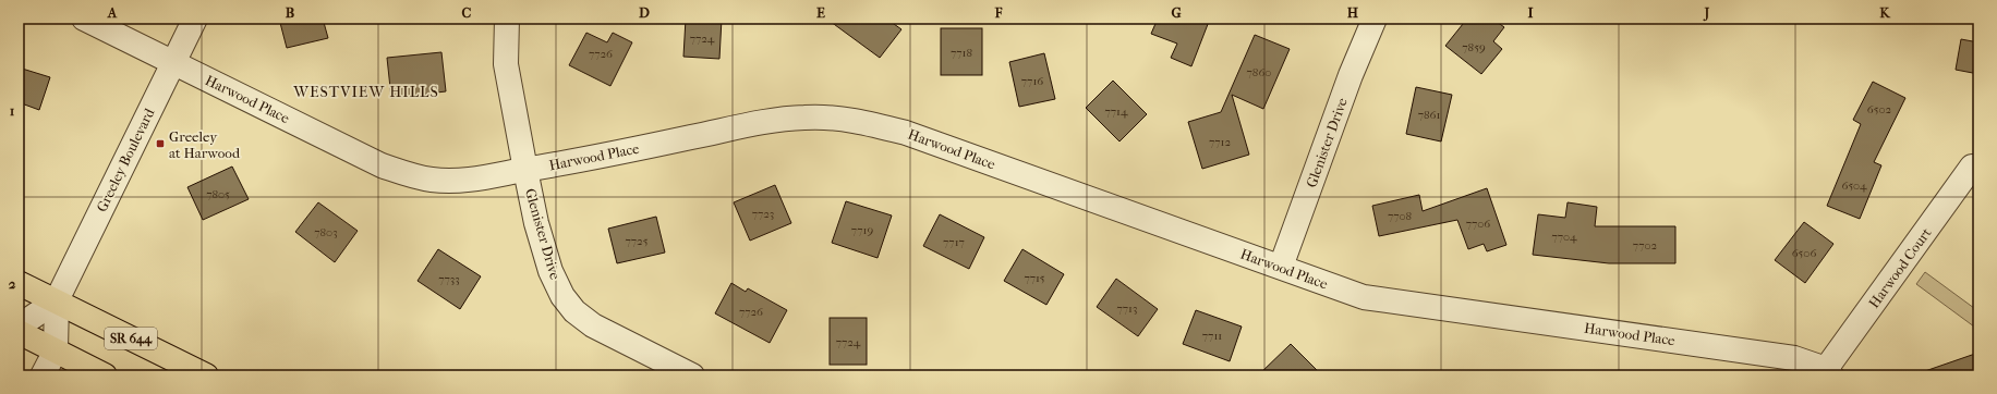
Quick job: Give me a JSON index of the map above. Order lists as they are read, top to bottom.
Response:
{
  "streets": {
    "main road": ["SR 644"],
    "street": [
      "Harwood Place",
      "Glenister Drive",
      "Greeley Boulevard",
      "Harwood Court"
    ]
  },
  "crossings": [
    ["Harwood Place", "Glenister Drive"],
    ["Harwood Place", "Greeley Boulevard"],
    ["Harwood Place", "Harwood Court"],
    ["Greeley Boulevard", "SR 644"]
  ],
  "districts": ["WESTVIEW HILLS"],
  "places": {
    "transit": ["Greeley at Harwood"]
  },
  "house_numbers": [
    "7724",
    "7859",
    "7718",
    "7726",
    "7860",
    "7716",
    "6502",
    "7714",
    "7861",
    "7712",
    "6504",
    "7805",
    "7723",
    "7708",
    "7706",
    "7719",
    "7803",
    "7704",
    "7725",
    "7717",
    "7702",
    "6506",
    "7715",
    "7733",
    "7713",
    "7726",
    "7711",
    "7724"
  ],
  "grid": {
    "columns": [
      "A",
      "B",
      "C",
      "D",
      "E",
      "F",
      "G",
      "H",
      "I",
      "J",
      "K"
    ],
    "rows": ["1", "2"]
  }
}
